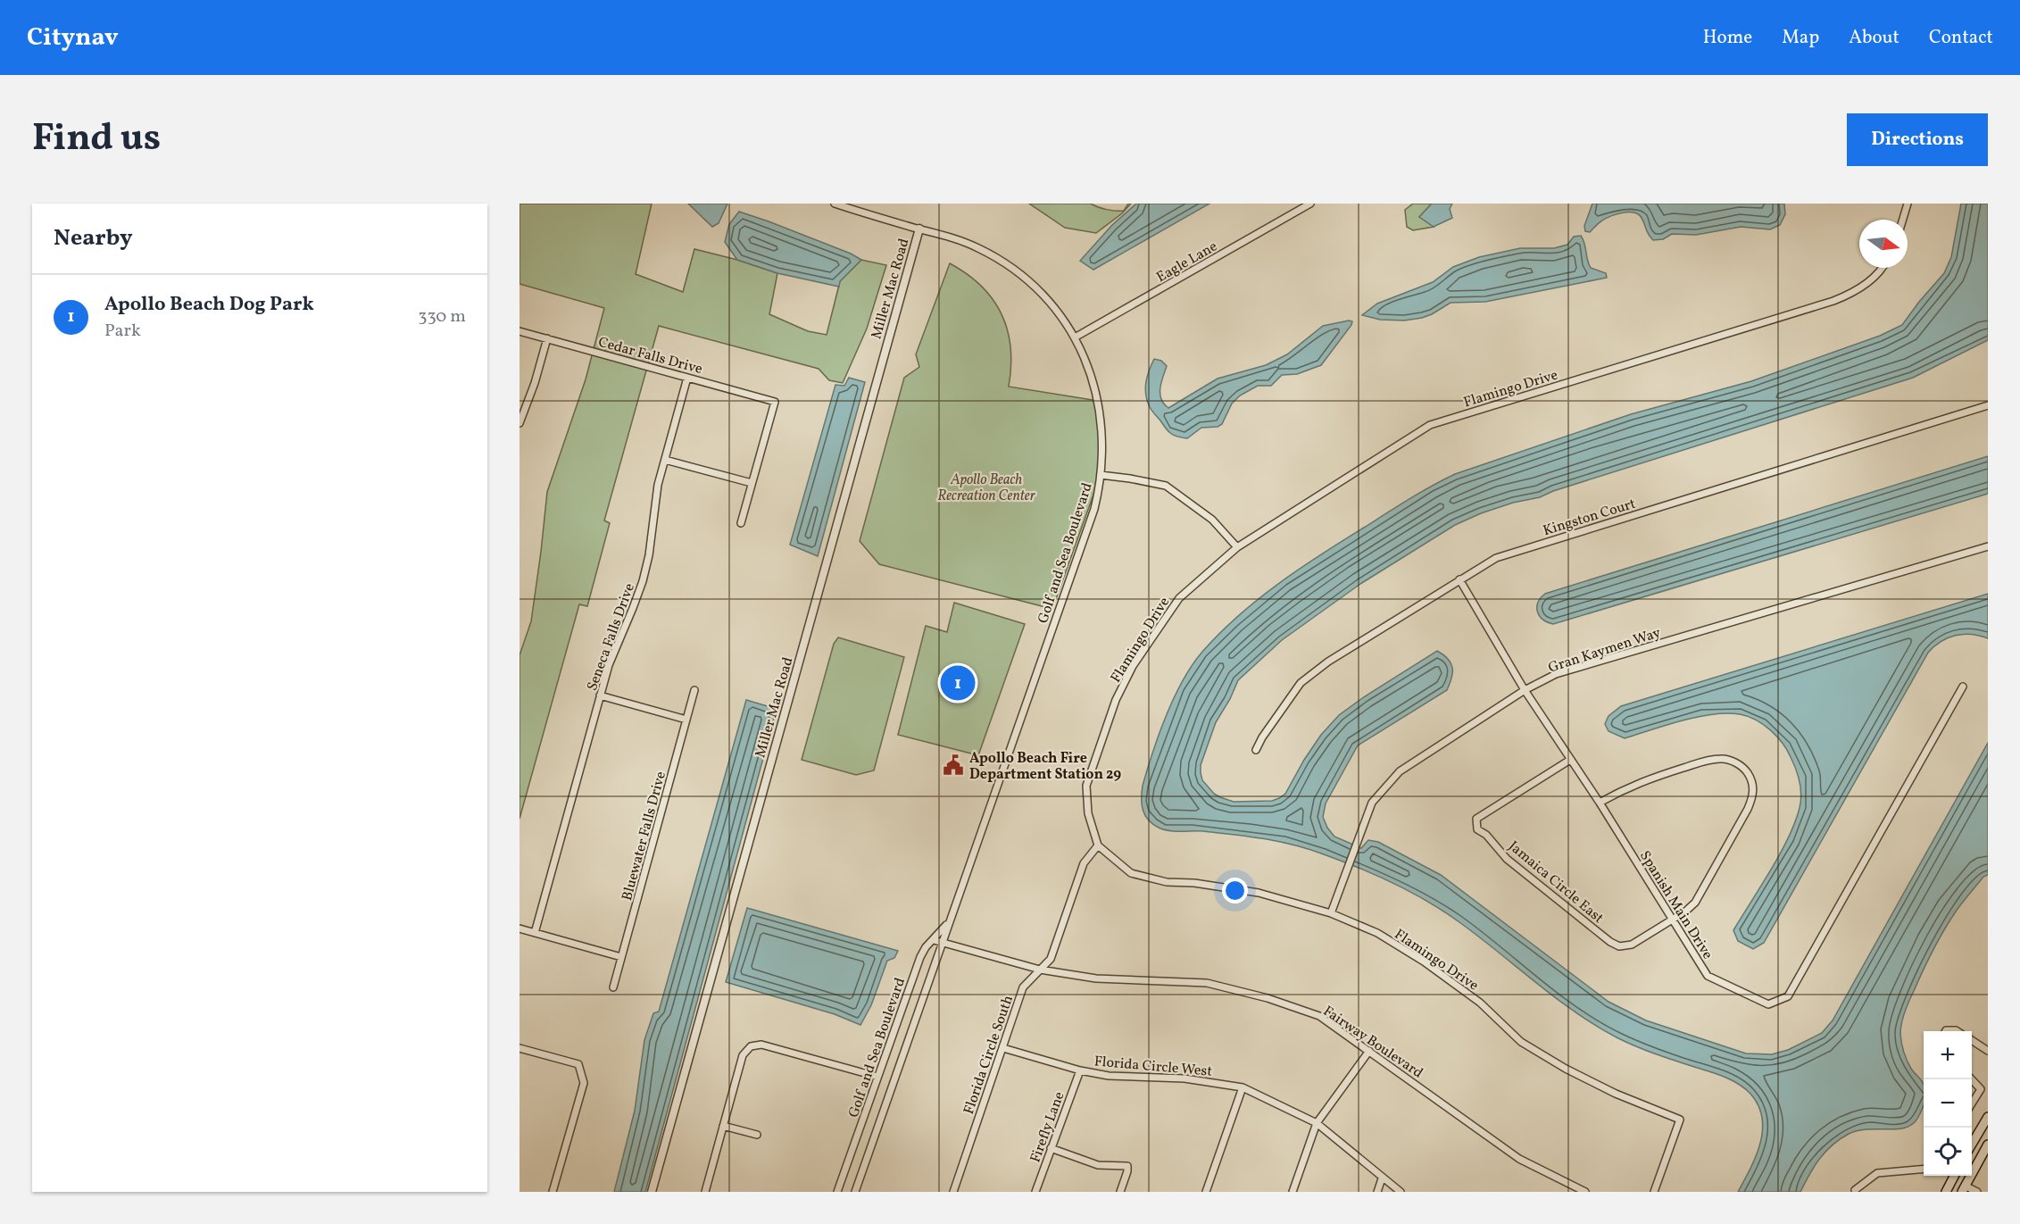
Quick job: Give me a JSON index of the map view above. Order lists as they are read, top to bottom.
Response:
{
  "streets": {
    "street": [
      "Eagle Lane",
      "Miller Mac Road",
      "Cedar Falls Drive",
      "Flamingo Drive",
      "Kingston Court",
      "Golf and Sea Boulevard",
      "Seneca Falls Drive",
      "Gran Kaymen Way",
      "Bluewater Falls Drive",
      "Jamaica Circle East",
      "Spanish Main Drive",
      "Fairway Boulevard",
      "Florida Circle South",
      "Florida Circle West",
      "Firefly Lane"
    ]
  },
  "crossings": [
    ["Eagle Lane", "Golf and Sea Boulevard"],
    ["Miller Mac Road", "Golf and Sea Boulevard"],
    ["Cedar Falls Drive", "Seneca Falls Drive"],
    ["Flamingo Drive", "Gran Kaymen Way"],
    ["Flamingo Drive", "Florida Circle South"],
    ["Kingston Court", "Spanish Main Drive"],
    ["Golf and Sea Boulevard", "Fairway Boulevard"],
    ["Gran Kaymen Way", "Spanish Main Drive"],
    ["Jamaica Circle East", "Spanish Main Drive"],
    ["Fairway Boulevard", "Florida Circle South"],
    ["Florida Circle South", "Florida Circle West"],
    ["Florida Circle West", "Firefly Lane"]
  ],
  "parks": ["Apollo Beach Recreation Center"],
  "places": {
    "public building": ["Apollo Beach Fire Department Station 29"]
  },
  "north": "right",
  "page": {
    "header": "Citynav",
    "nav": [
      "Home",
      "Map",
      "About",
      "Contact"
    ],
    "title": "Find us",
    "buttons": "Directions",
    "heading": "Nearby",
    "list": [
      {
        "mark": "1",
        "name": "Apollo Beach Dog Park",
        "note": "Park",
        "value": "330 m"
      }
    ],
    "pins": "1",
    "map_buttons": ["+", "−"]
  }
}
